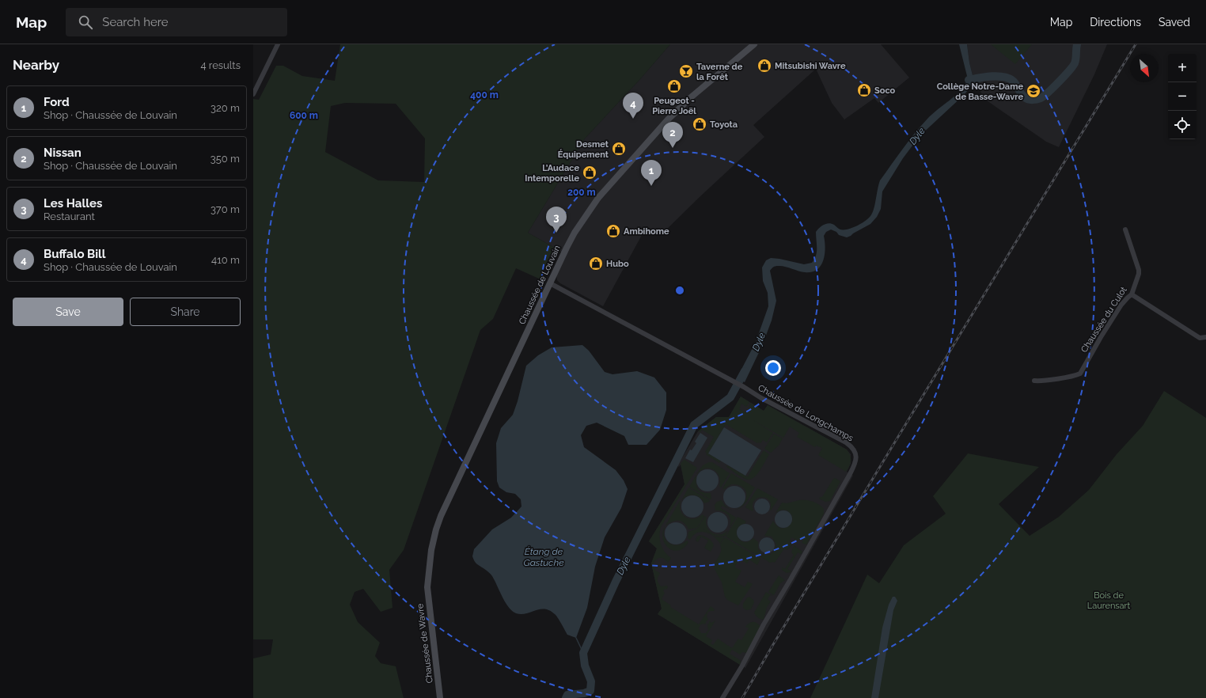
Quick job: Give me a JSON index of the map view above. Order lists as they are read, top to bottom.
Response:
{
  "streets": {
    "main road": ["Chaussée de Louvain", "Chaussée de Wavre"],
    "street": ["Chaussée du Culot", "Chaussée de Longchamps"]
  },
  "crossings": [
    ["Chaussée de Louvain", "Chaussée de Longchamps"],
    ["Chaussée de Louvain", "Chaussée de Wavre"]
  ],
  "water": ["Dyle", "Étang de Gastuche"],
  "parks": ["Bois de Laurensart"],
  "places": {
    "shop": [
      "Mitsubishi Wavre",
      "Peugeot - Pierre Joël",
      "Soco",
      "Toyota",
      "Desmet Équipement",
      "L’Audace Intemporelle",
      "Ambihome",
      "Hubo"
    ],
    "bar": ["Taverne de la Forêt"],
    "school or university": ["Collège Notre-Dame de Basse-Wavre"]
  },
  "north": "bottom right",
  "page": {
    "header": "Map",
    "search": "Search here",
    "nav": ["Map", "Directions", "Saved"],
    "heading": ["Nearby", "4 results"],
    "map_buttons": ["+", "−"],
    "list": [
      {
        "mark": "1",
        "name": "Ford",
        "note": "Shop · Chaussée de Louvain",
        "value": "320 m"
      },
      {
        "mark": "2",
        "name": "Nissan",
        "note": "Shop · Chaussée de Louvain",
        "value": "350 m"
      },
      {
        "mark": "3",
        "name": "Les Halles",
        "note": "Restaurant",
        "value": "370 m"
      },
      {
        "mark": "4",
        "name": "Buffalo Bill",
        "note": "Shop · Chaussée de Louvain",
        "value": "410 m"
      }
    ],
    "pins": [
      "4",
      "2",
      "1",
      "3"
    ],
    "buttons": ["Save", "Share"]
  },
  "rings": ["400 m", "600 m", "200 m"]
}
